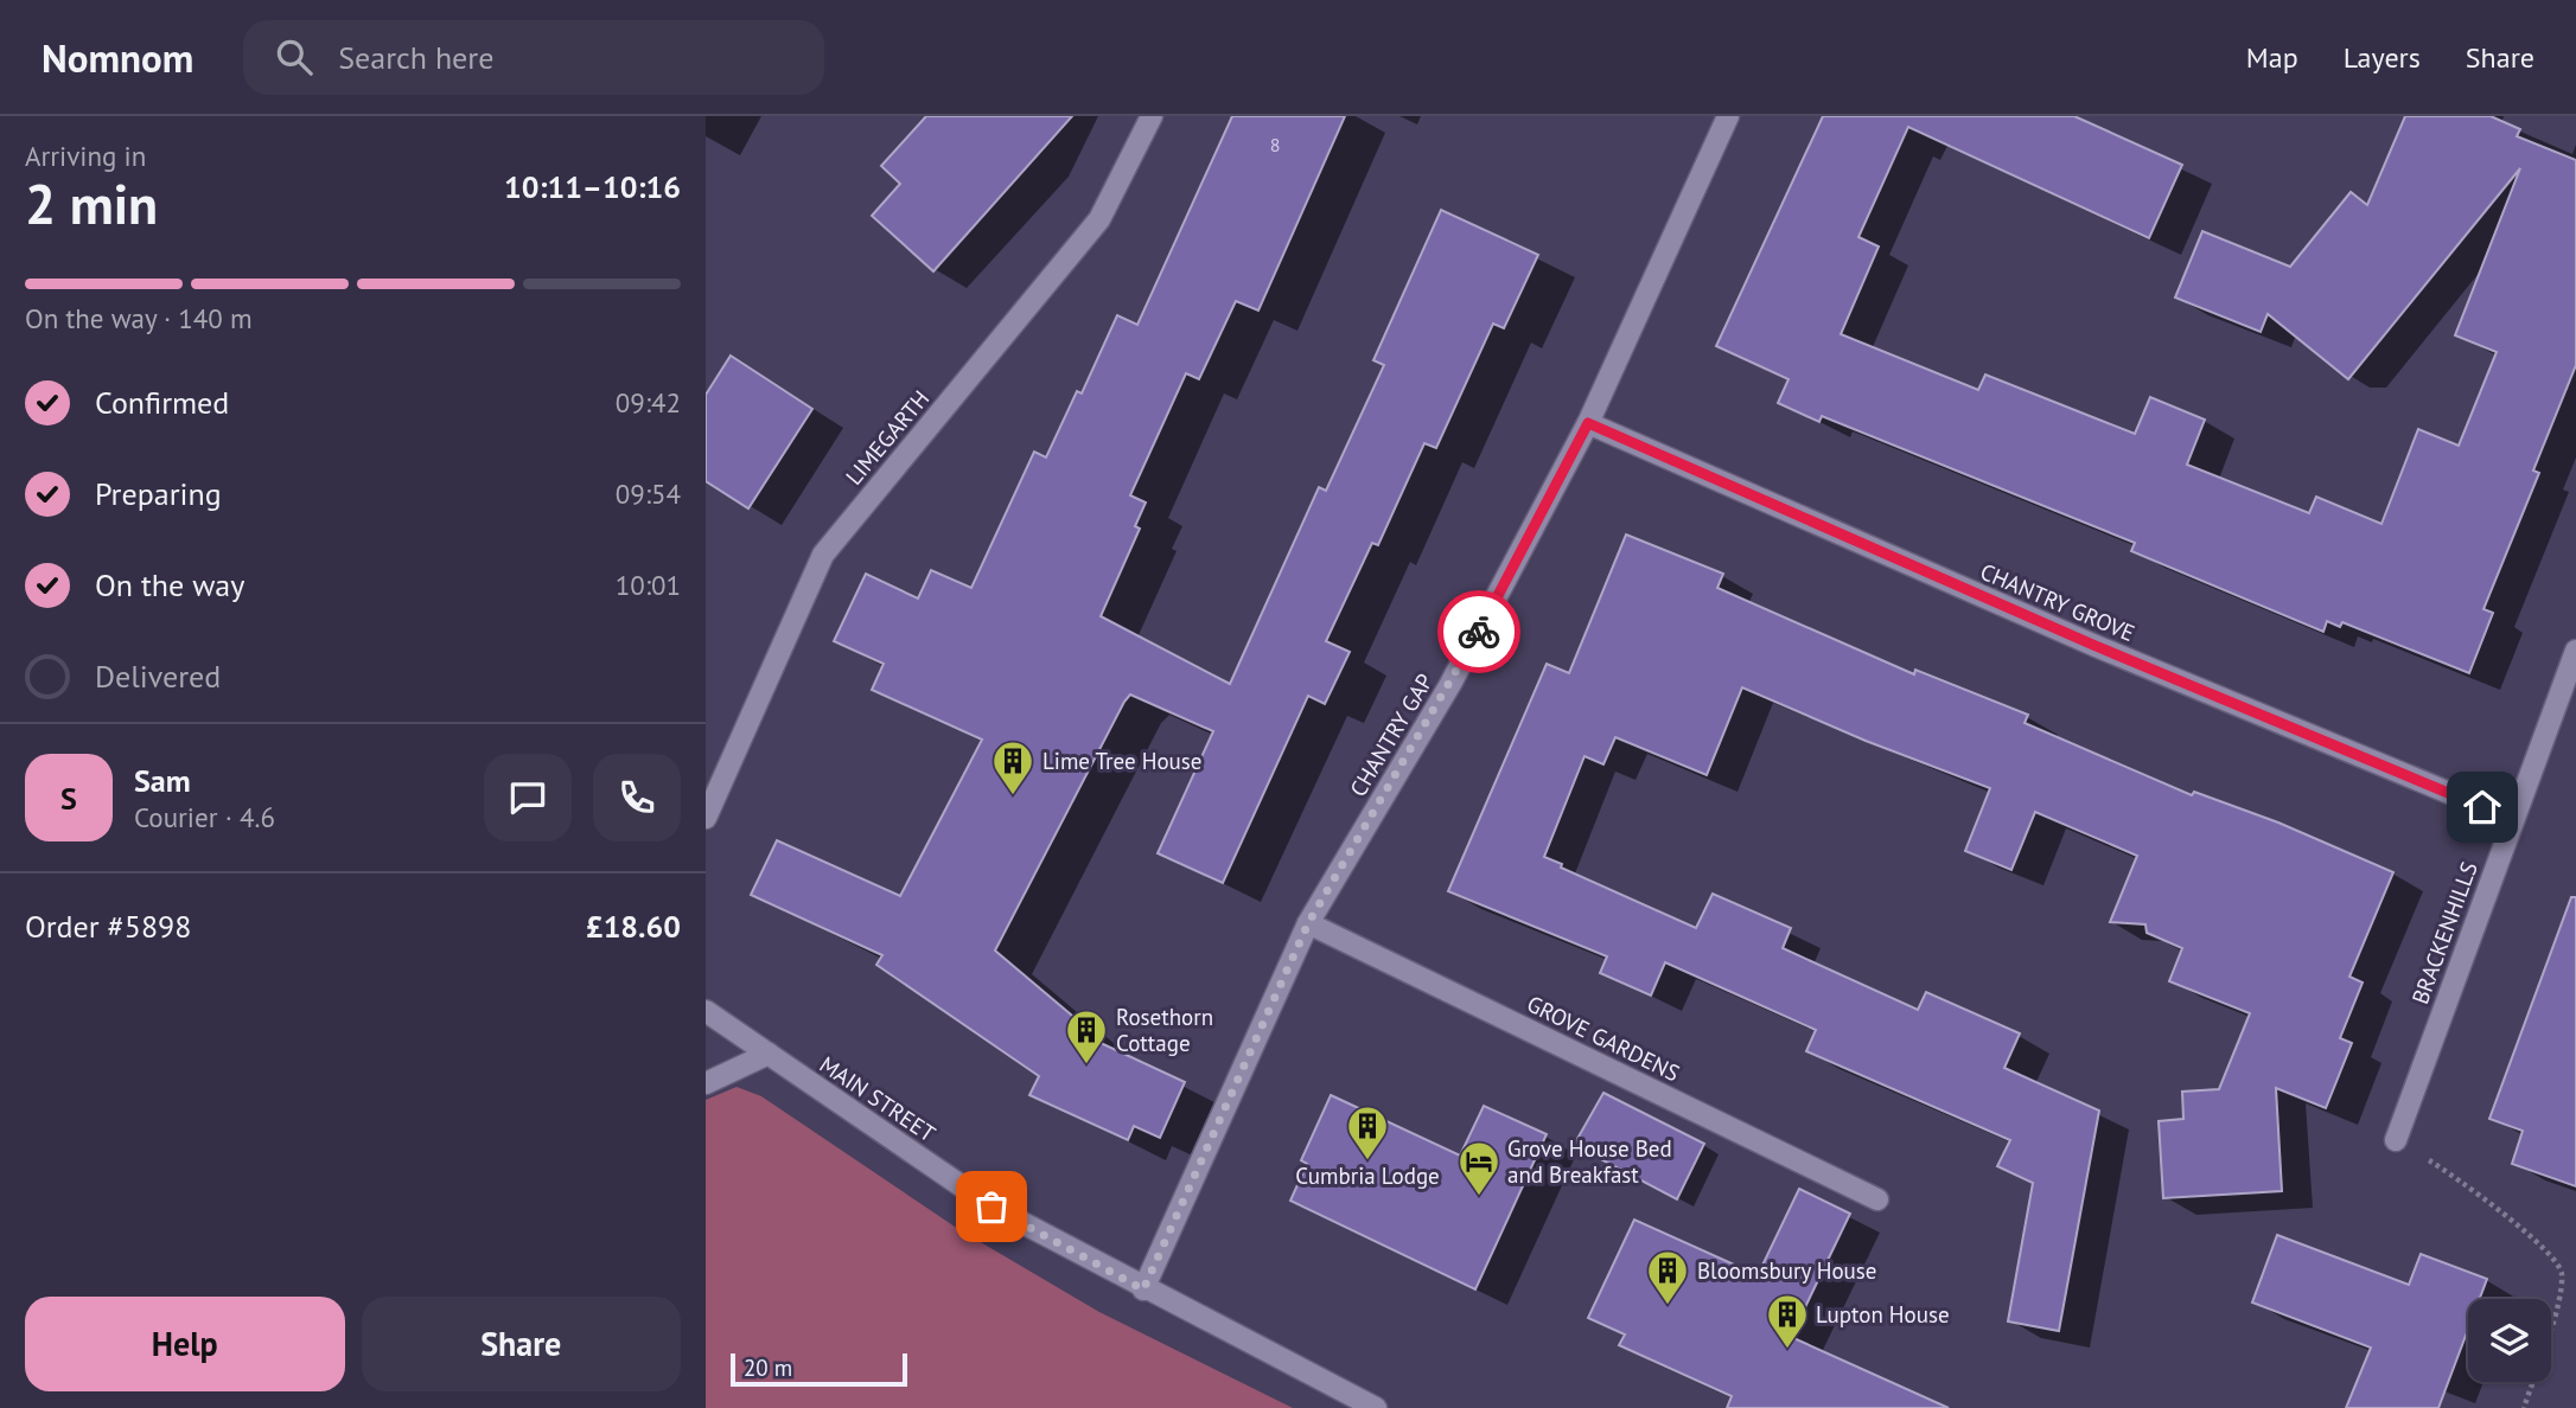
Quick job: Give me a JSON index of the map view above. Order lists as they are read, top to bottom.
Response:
{
  "streets": {
    "street": [
      "LIMEGARTH",
      "CHANTRY GROVE",
      "CHANTRY GAP",
      "BRACKENHILLS",
      "GROVE GARDENS",
      "MAIN STREET"
    ]
  },
  "crossings": [
    ["CHANTRY GROVE", "CHANTRY GAP"],
    ["CHANTRY GROVE", "BRACKENHILLS"],
    ["CHANTRY GAP", "GROVE GARDENS"],
    ["CHANTRY GAP", "MAIN STREET"]
  ],
  "places": {
    "building": [
      "Lime Tree House",
      "Rosethorn Cottage",
      "Cumbria Lodge",
      "Bloomsbury House",
      "Lupton House"
    ],
    "hotel": ["Grove House Bed and Breakfast"]
  },
  "house_numbers": ["8"],
  "scale_bar": "20 m",
  "page": {
    "header": "Nomnom",
    "search": "Search here",
    "nav": ["Map", "Layers", "Share"],
    "heading": ["2 min", "Arriving in", "10:11–10:16"],
    "panel": [
      "Sam",
      "Courier · 4.6",
      "Order #5898",
      "£18.60"
    ],
    "bar": "On the way · 140 m",
    "list": [
      ["Confirmed", "09:42"],
      ["Preparing", "09:54"],
      ["On the way", "10:01"],
      "Delivered"
    ],
    "round": "S",
    "buttons": ["Help", "Share"],
    "scale": "20 m"
  }
}
